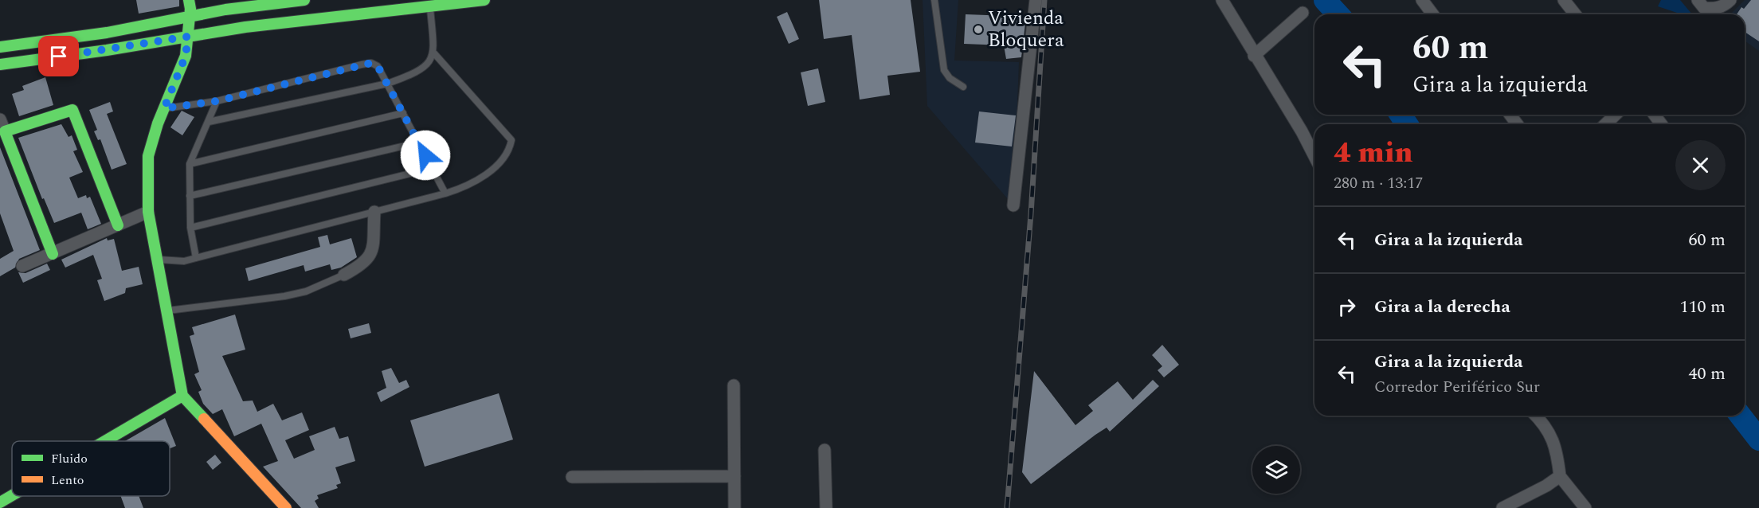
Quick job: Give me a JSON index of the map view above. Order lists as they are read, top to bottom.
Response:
{
  "places": ["Vivienda Bloquera"],
  "legend": ["Fluido", "Lento"],
  "page": {
    "turn": ["60 m", "Gira a la izquierda"],
    "heading": ["4 min", "280 m · 13:17"],
    "list": [
      {
        "name": "Gira a la izquierda",
        "value": "60 m"
      },
      {
        "name": "Gira a la derecha",
        "value": "110 m"
      },
      {
        "name": "Gira a la izquierda",
        "note": "Corredor Periférico Sur",
        "value": "40 m"
      }
    ]
  }
}
